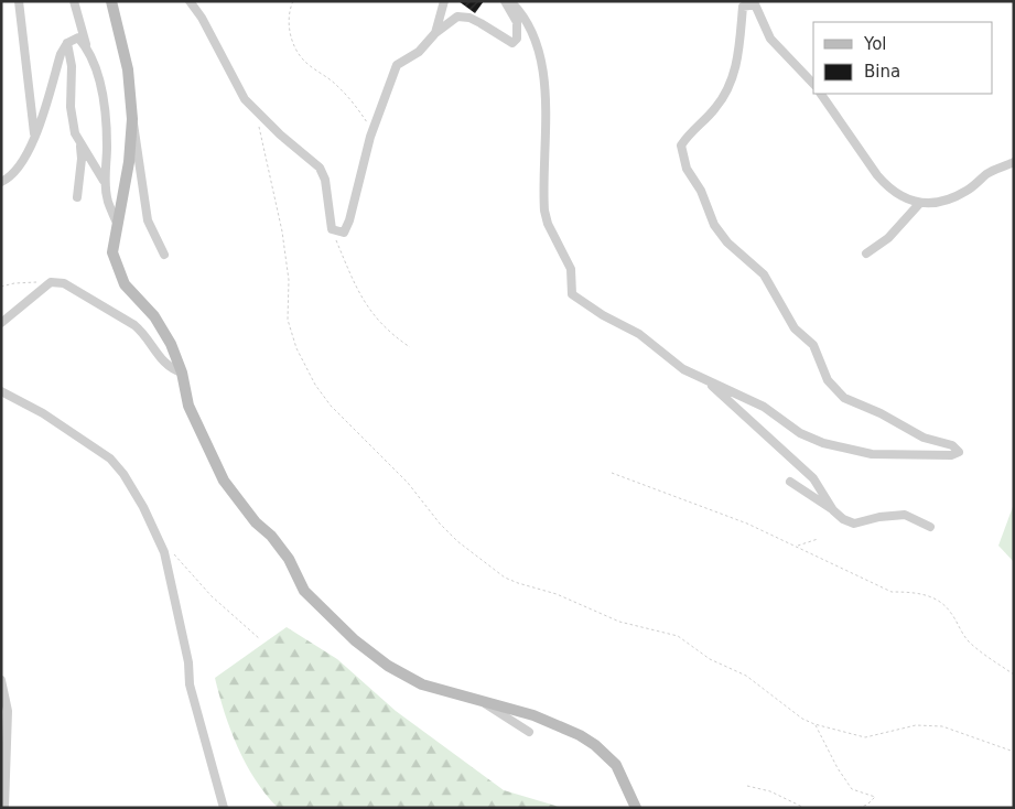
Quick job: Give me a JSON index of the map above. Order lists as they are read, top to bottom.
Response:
{
  "legend": ["Yol", "Bina"]
}
